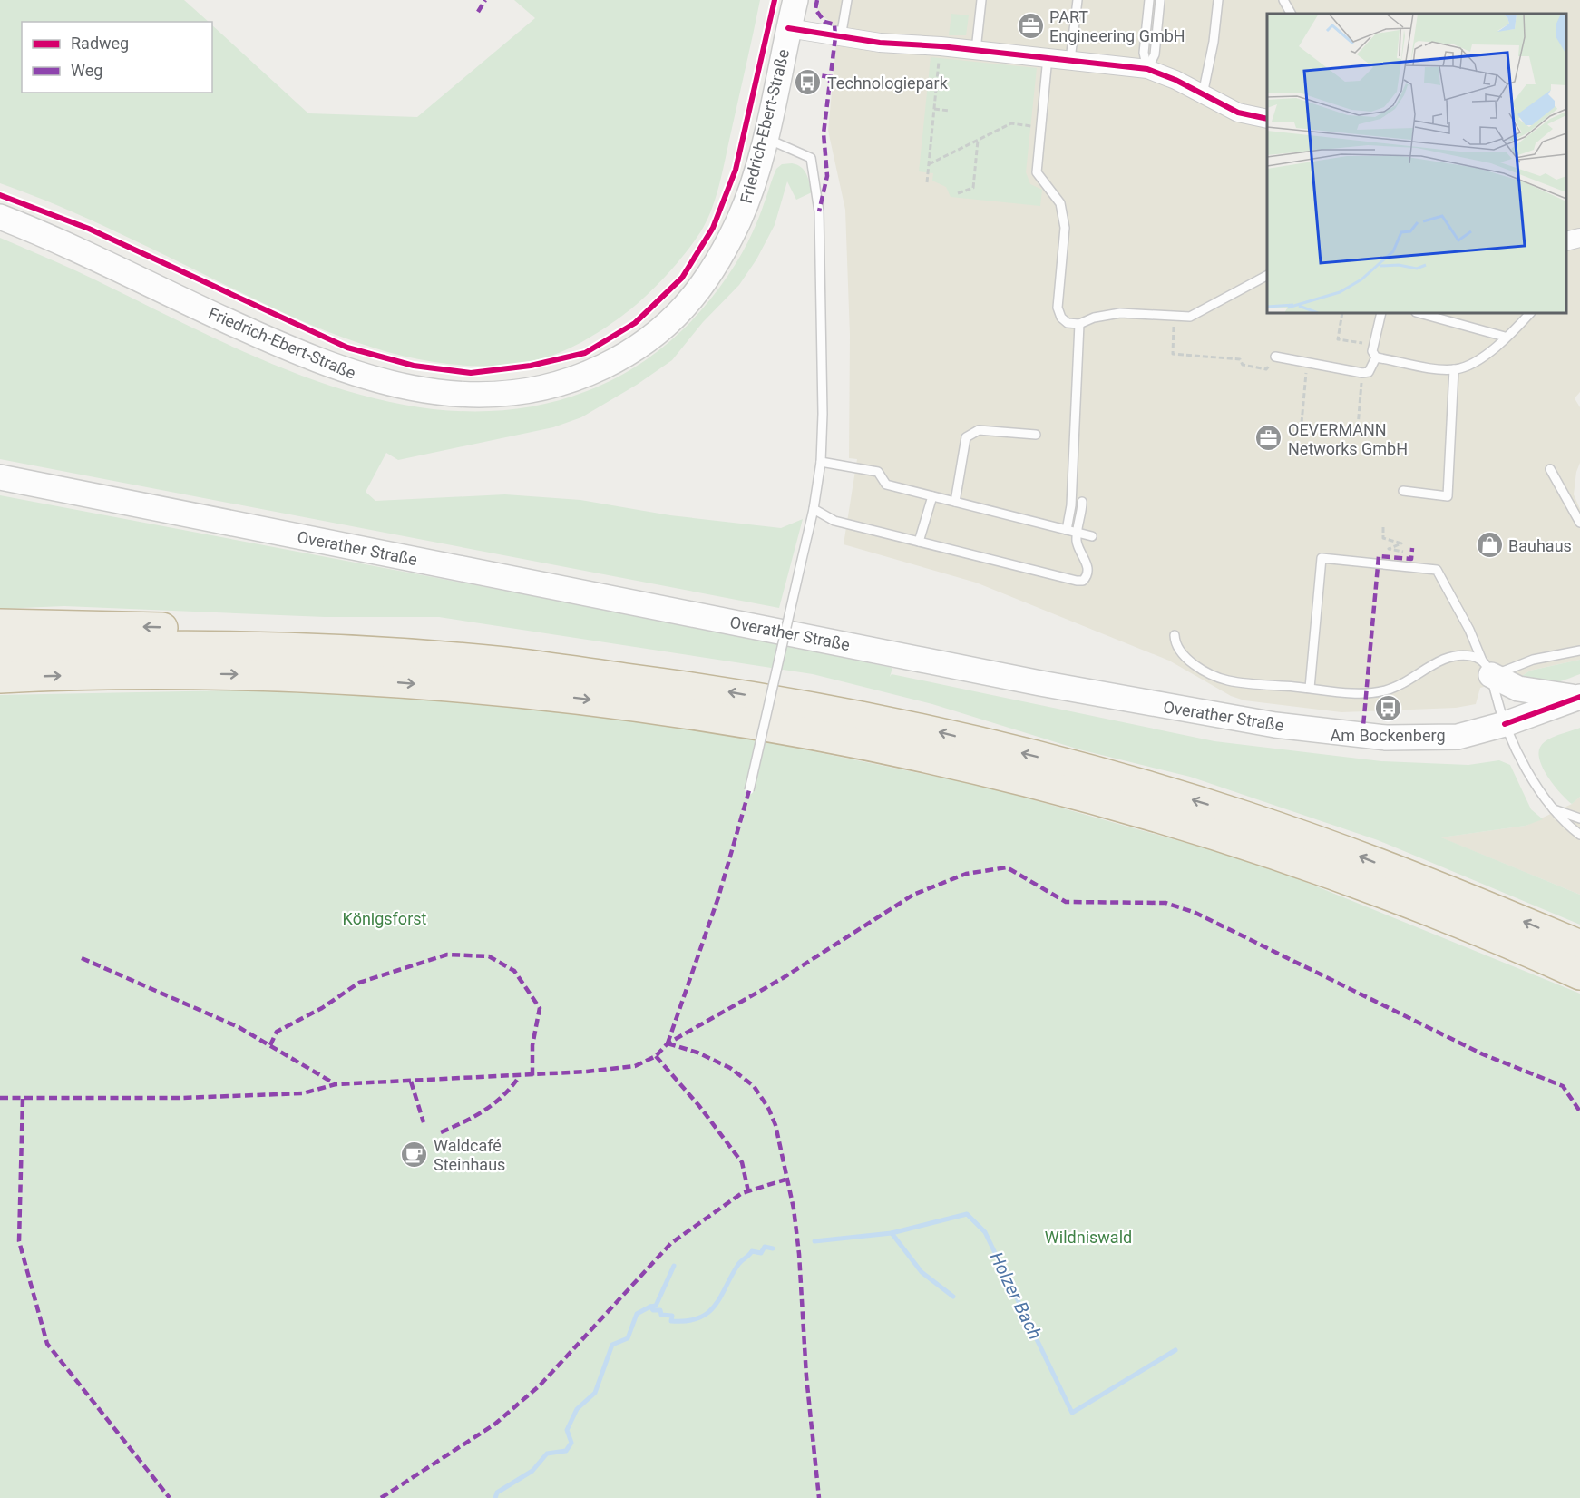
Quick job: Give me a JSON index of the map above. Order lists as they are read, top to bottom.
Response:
{
  "streets": {
    "main road": ["Friedrich-Ebert-Straße", "Overather Straße"]
  },
  "water": ["Holzer Bach"],
  "parks": ["Königsforst", "Wildniswald"],
  "places": {
    "office": ["PART Engineering GmbH", "OEVERMANN Networks GmbH"],
    "bus stop": ["Technologiepark", "Am Bockenberg"],
    "shop": ["Bauhaus"],
    "cafe": ["Waldcafé Steinhaus"]
  },
  "legend": ["Radweg", "Weg"]
}
